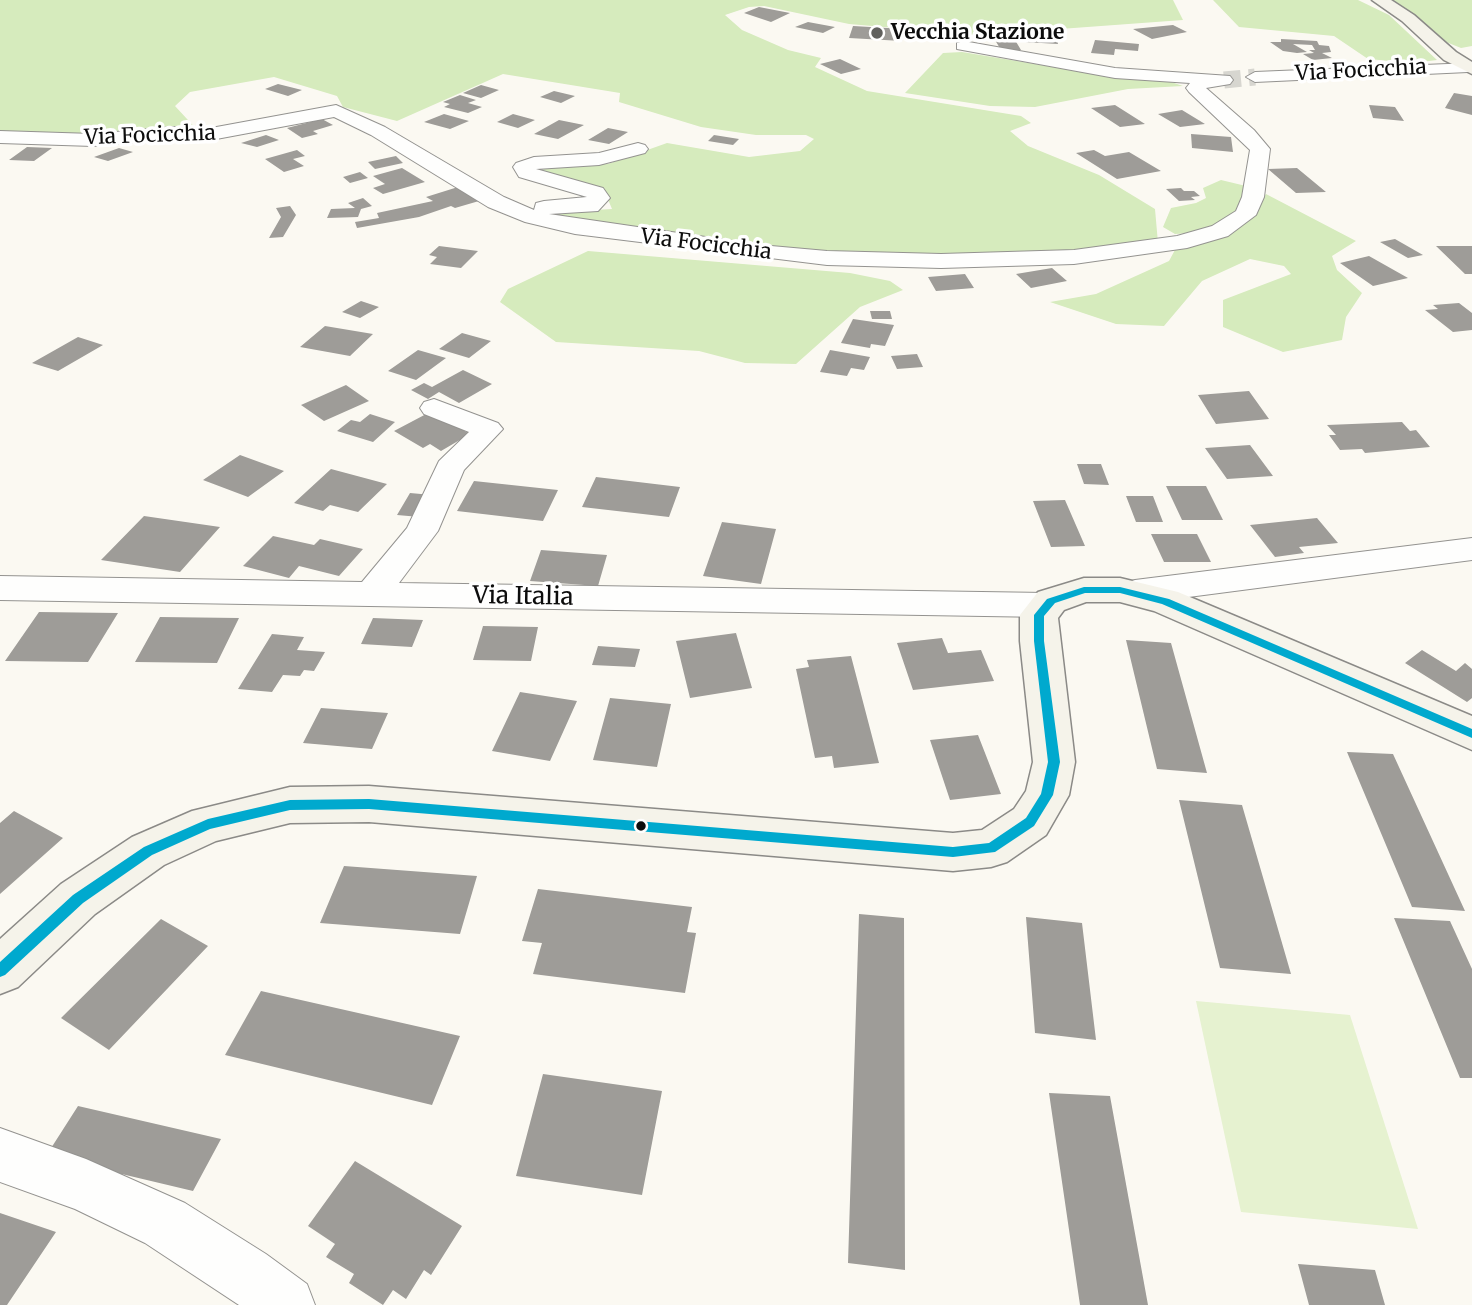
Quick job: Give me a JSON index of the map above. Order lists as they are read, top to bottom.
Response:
{
  "streets": {
    "street": ["Via Focicchia", "Via Italia"]
  },
  "places": ["Vecchia Stazione"]
}
